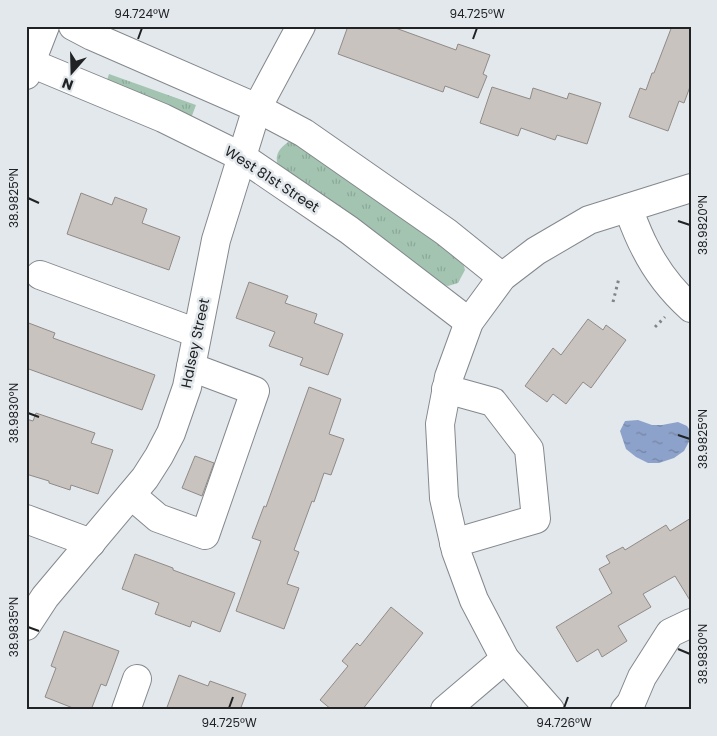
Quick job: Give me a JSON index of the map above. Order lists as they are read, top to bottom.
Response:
{
  "streets": {
    "street": ["West 81st Street", "Halsey Street"]
  },
  "crossings": [
    ["West 81st Street", "Halsey Street"]
  ],
  "north": "bottom",
  "coordinates": [
    "94.724°W",
    "94.725°W",
    "38.9825°N",
    "38.9820°N",
    "38.9830°N",
    "38.9835°N",
    "94.726°W"
  ]
}
